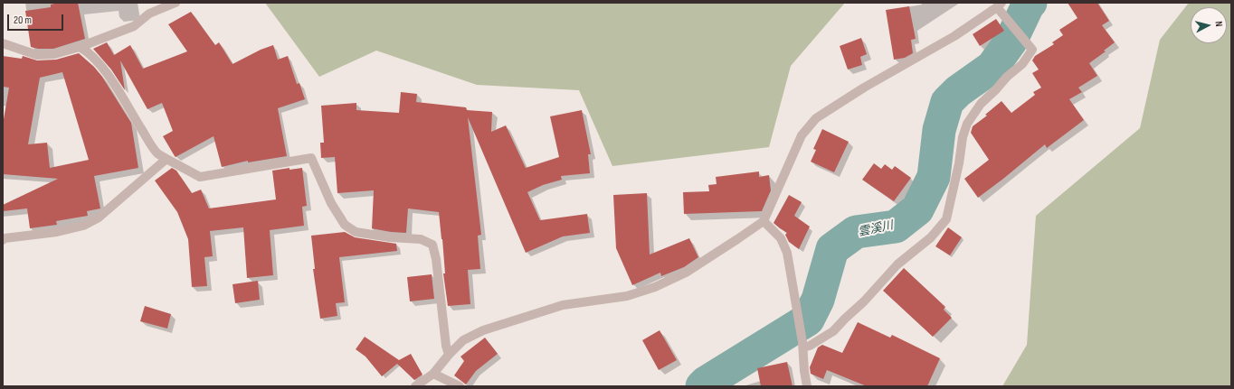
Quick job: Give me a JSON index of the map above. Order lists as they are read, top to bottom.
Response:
{
  "water": ["雲溪川"],
  "scale_bar": "20 m",
  "north": "right"
}
